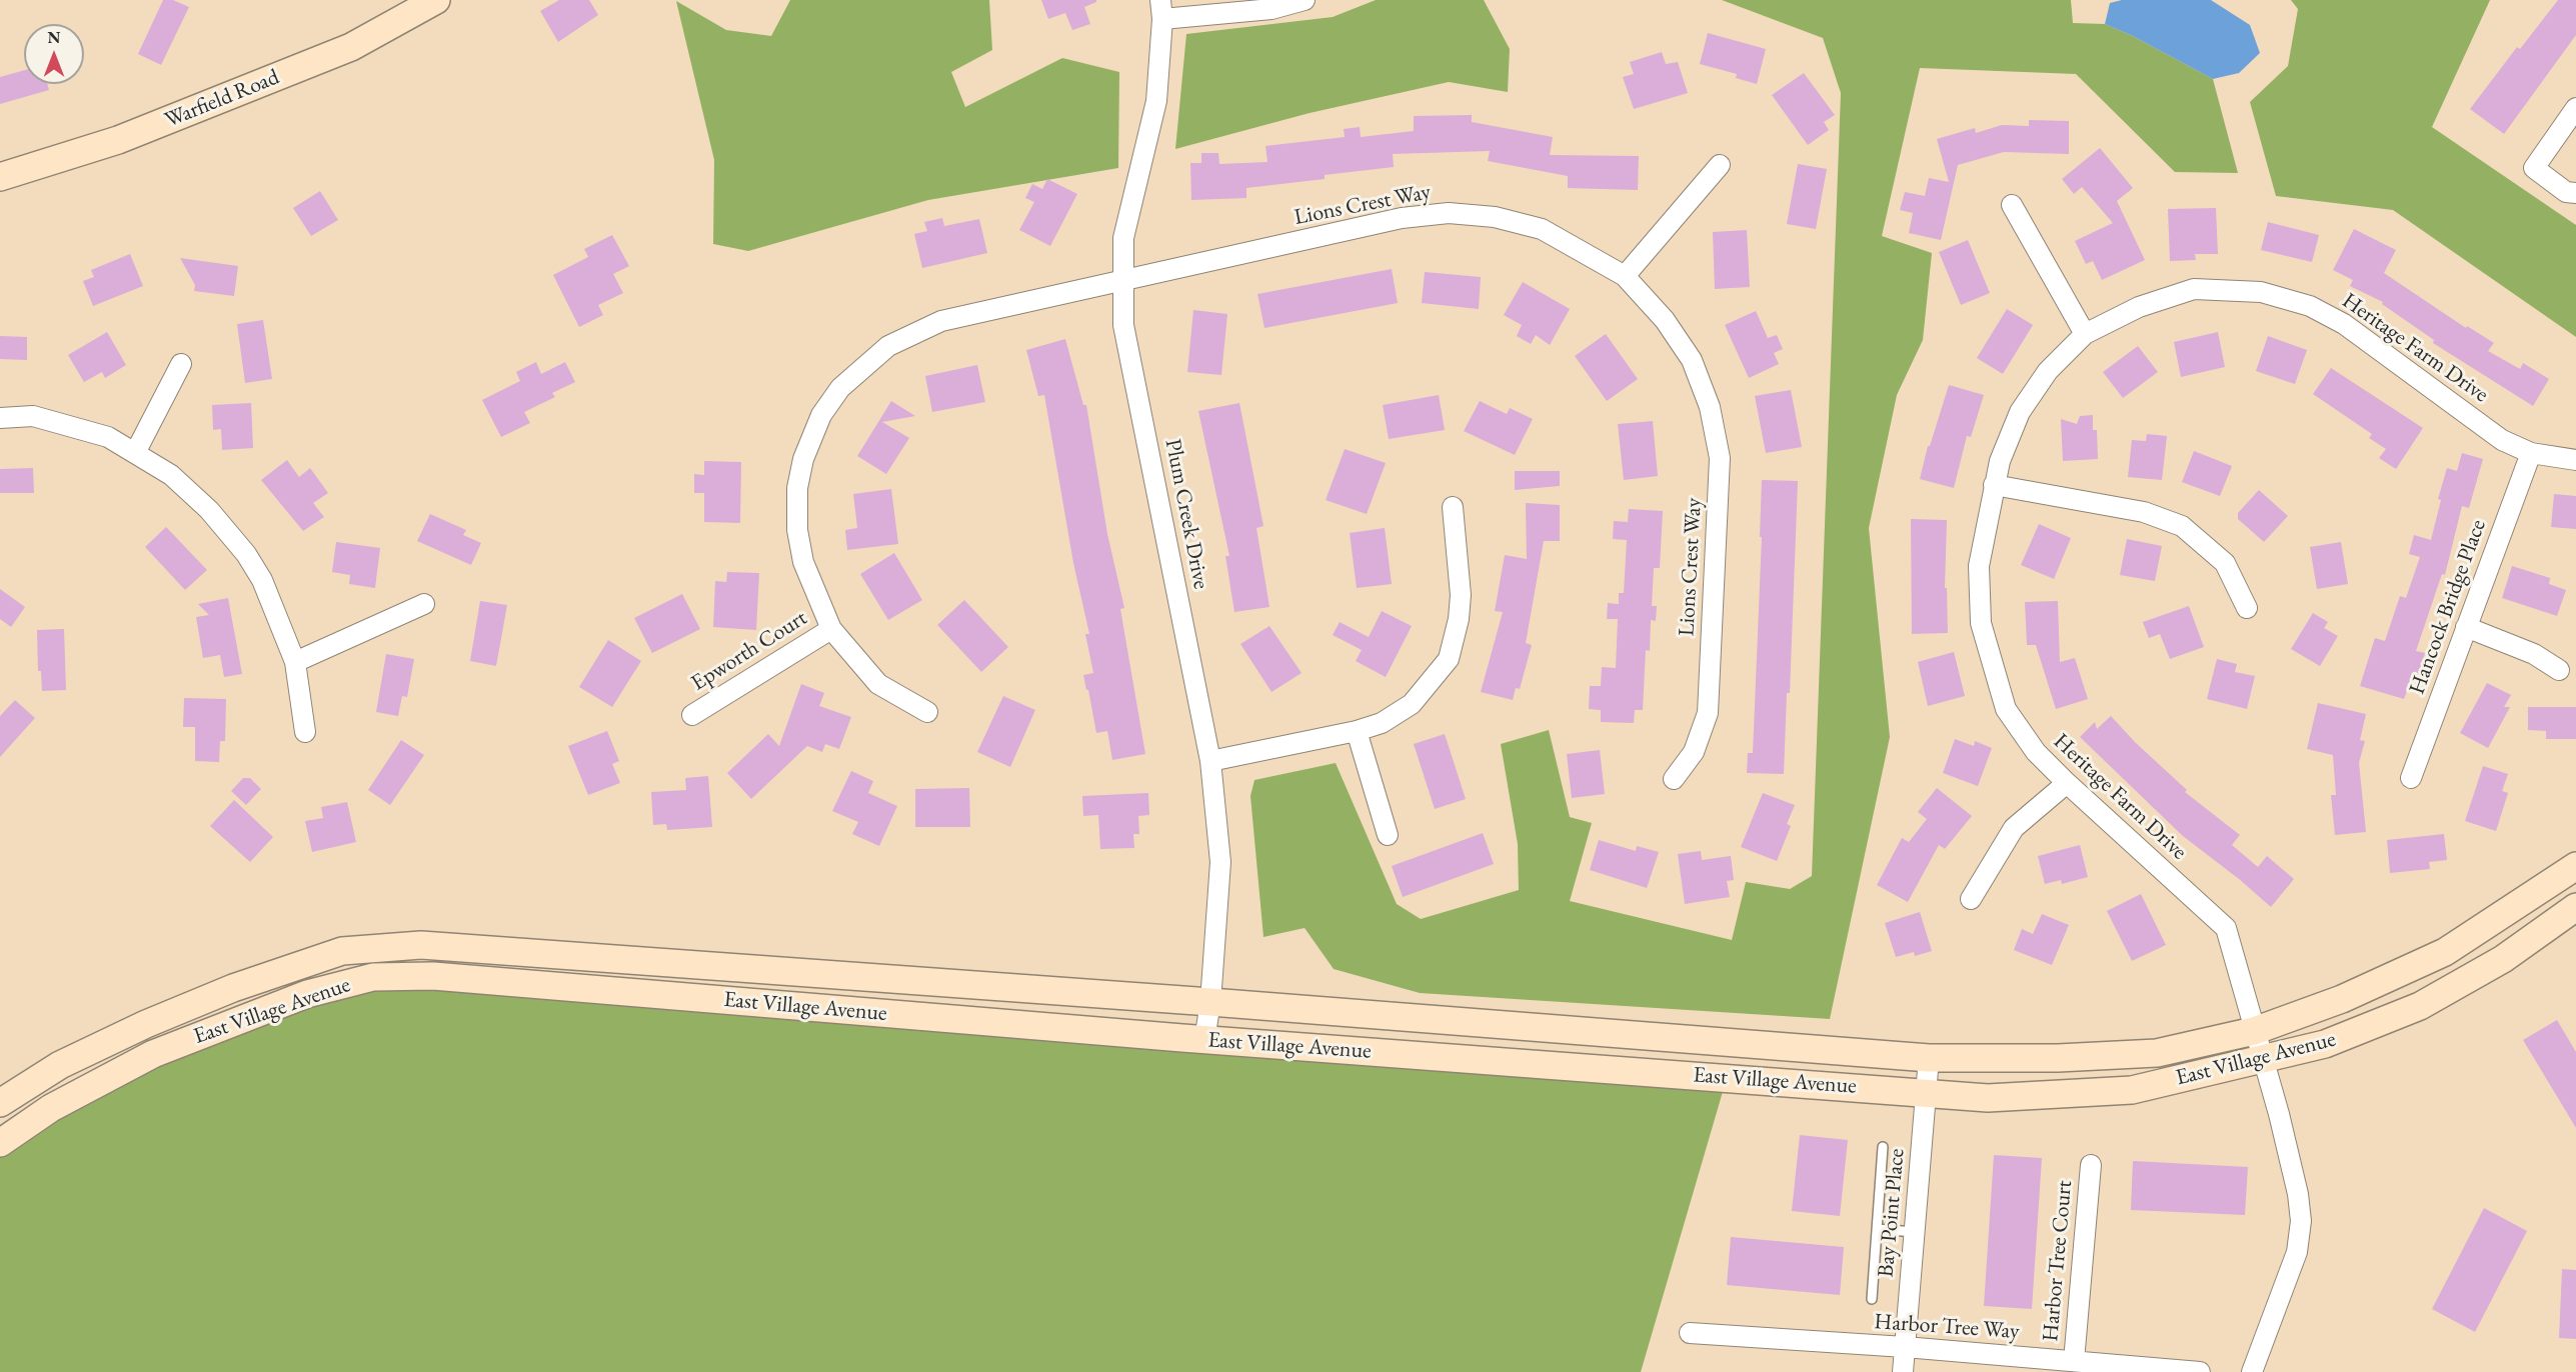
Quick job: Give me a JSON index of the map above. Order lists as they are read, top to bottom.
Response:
{
  "streets": {
    "street": [
      "Warfield Road",
      "Lions Crest Way",
      "Heritage Farm Drive",
      "Plum Creek Drive",
      "Hancock Bridge Place",
      "Epworth Court",
      "East Village Avenue",
      "Bay Point Place",
      "Harbor Tree Court",
      "Harbor Tree Way"
    ]
  },
  "crossings": [
    ["Lions Crest Way", "Plum Creek Drive"],
    ["Lions Crest Way", "Epworth Court"],
    ["Heritage Farm Drive", "Hancock Bridge Place"],
    ["Heritage Farm Drive", "East Village Avenue"],
    ["Plum Creek Drive", "East Village Avenue"],
    ["East Village Avenue", "Bay Point Place"],
    ["Bay Point Place", "Harbor Tree Way"],
    ["Harbor Tree Court", "Harbor Tree Way"]
  ],
  "north": "top"
}
